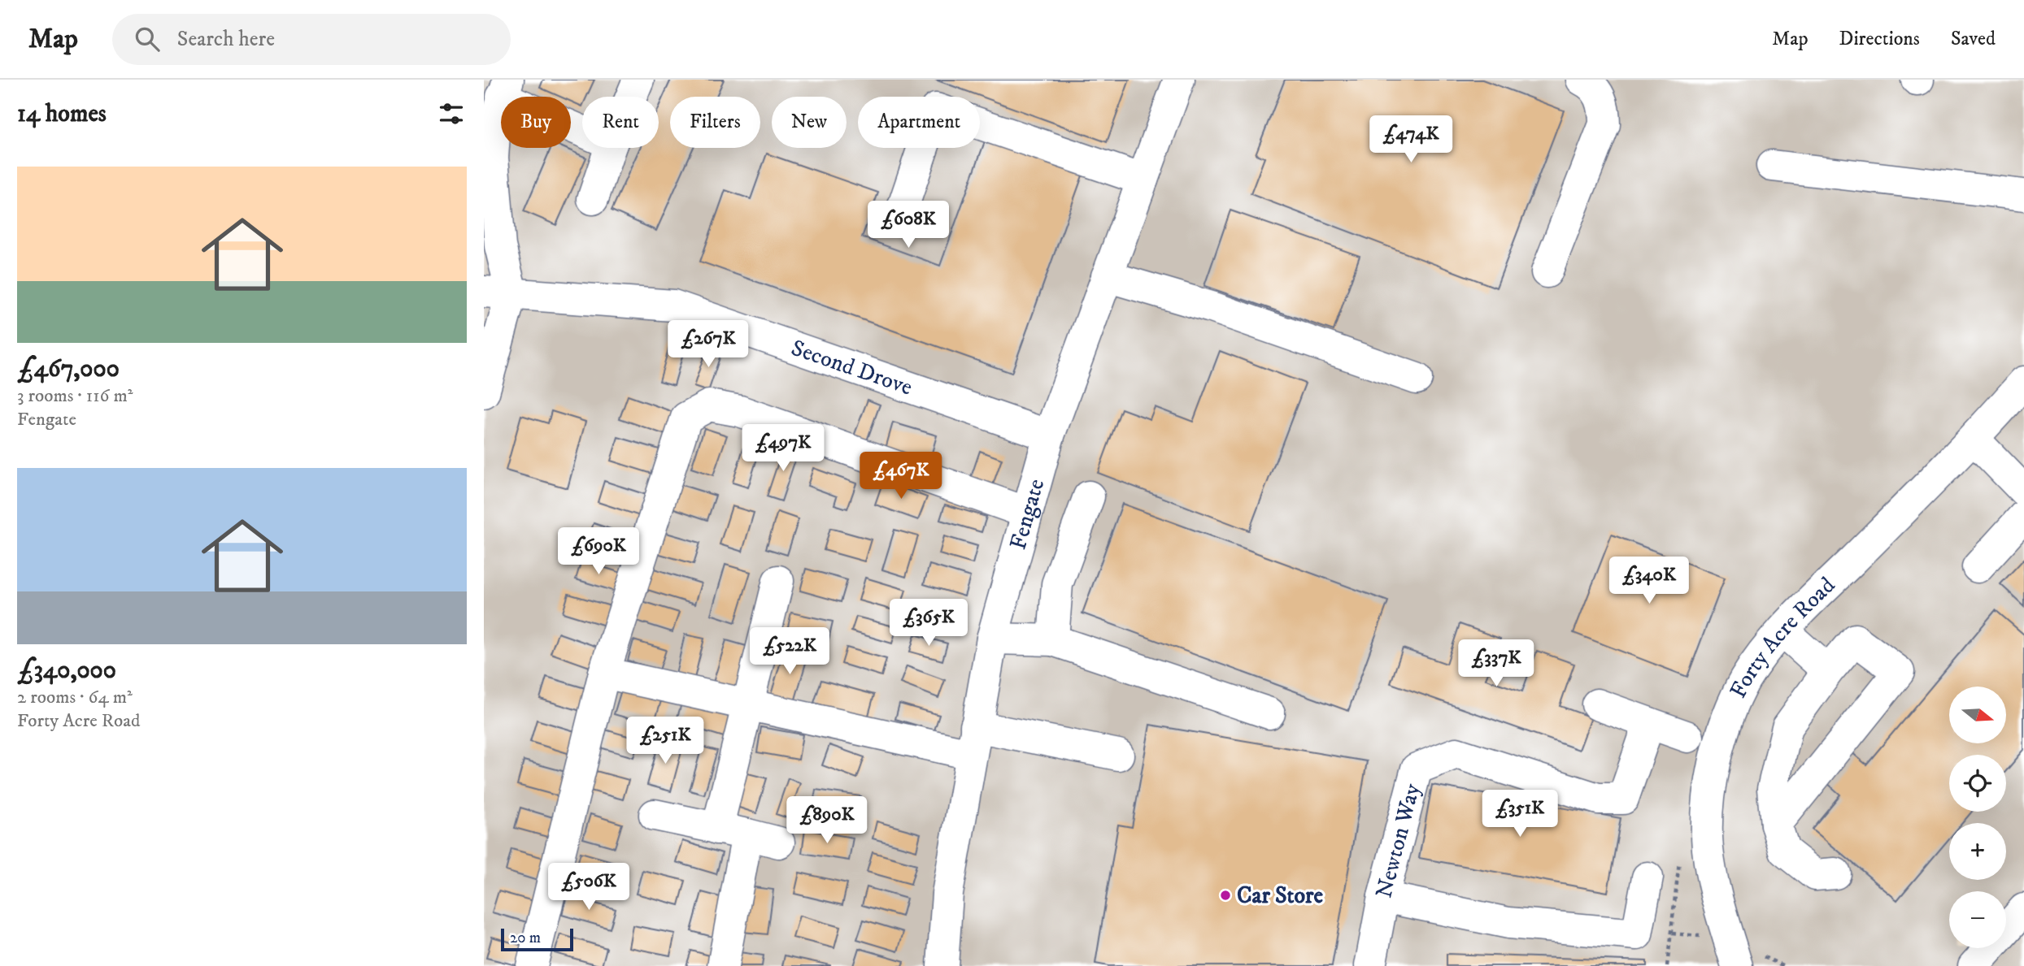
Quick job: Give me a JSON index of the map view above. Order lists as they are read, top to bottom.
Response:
{
  "streets": {
    "street": [
      "Second Drove",
      "Fengate",
      "Forty Acre Road",
      "Newton Way"
    ]
  },
  "crossings": [
    ["Second Drove", "Fengate"]
  ],
  "places": ["Car Store"],
  "scale_bar": "20 m",
  "north": "right",
  "page": {
    "header": "Map",
    "search": "Search here",
    "nav": ["Map", "Directions", "Saved"],
    "heading": "14 homes",
    "chip": [
      "Buy",
      "Rent",
      "Filters",
      "New",
      "Apartment"
    ],
    "price": [
      "£474K",
      "£608K",
      "£267K",
      "£497K",
      "£467K",
      "£690K",
      "£340K",
      "£365K",
      "£522K",
      "£337K",
      "£251K",
      "£351K",
      "£890K",
      "£506K"
    ],
    "list": [
      {
        "name": "£467,000",
        "note": "3 rooms · 116 m² · Fengate"
      },
      {
        "name": "£340,000",
        "note": "2 rooms · 64 m² · Forty Acre Road"
      }
    ],
    "map_buttons": ["+", "−"],
    "scale": "20 m"
  }
}
